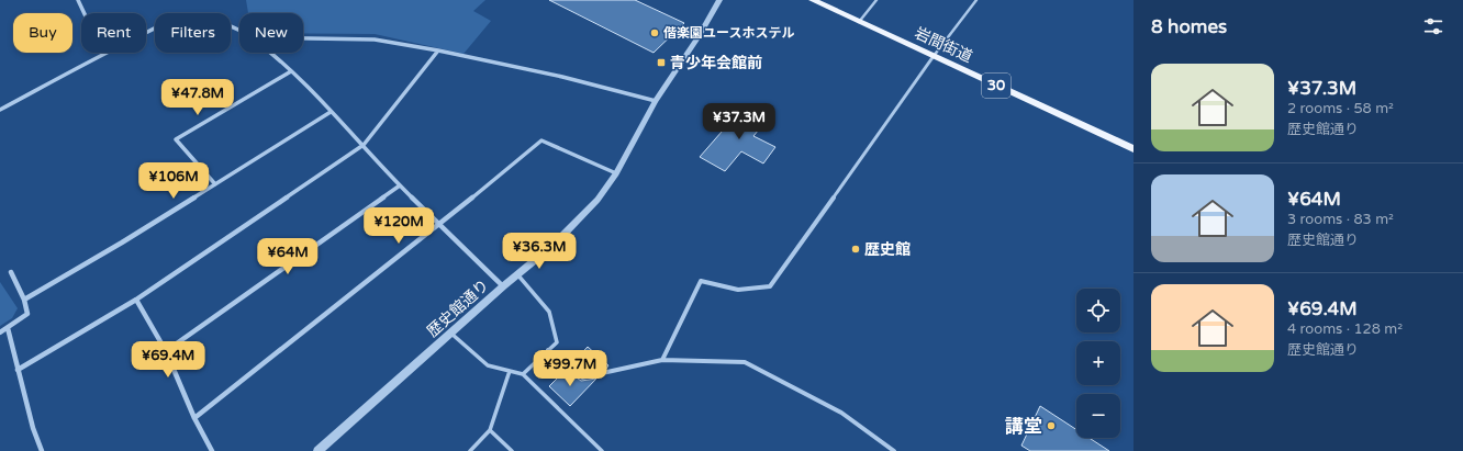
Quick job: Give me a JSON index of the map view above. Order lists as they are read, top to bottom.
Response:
{
  "streets": {
    "main road": ["岩間街道", "30"],
    "street": ["歴史館通り"]
  },
  "places": {
    "other": ["偕楽園ユースホステル", "歴史館", "講堂"],
    "transit": ["青少年会館前"]
  },
  "page": {
    "heading": "8 homes",
    "chip": [
      "Buy",
      "Rent",
      "Filters",
      "New"
    ],
    "list": [
      {
        "name": "¥37.3M",
        "note": "2 rooms · 58 m² · 歴史館通り"
      },
      {
        "name": "¥64M",
        "note": "3 rooms · 83 m² · 歴史館通り"
      },
      {
        "name": "¥69.4M",
        "note": "4 rooms · 128 m² · 歴史館通り"
      }
    ],
    "price": [
      "¥47.8M",
      "¥37.3M",
      "¥106M",
      "¥120M",
      "¥36.3M",
      "¥64M",
      "¥69.4M",
      "¥99.7M"
    ],
    "map_buttons": ["+", "−"]
  }
}
